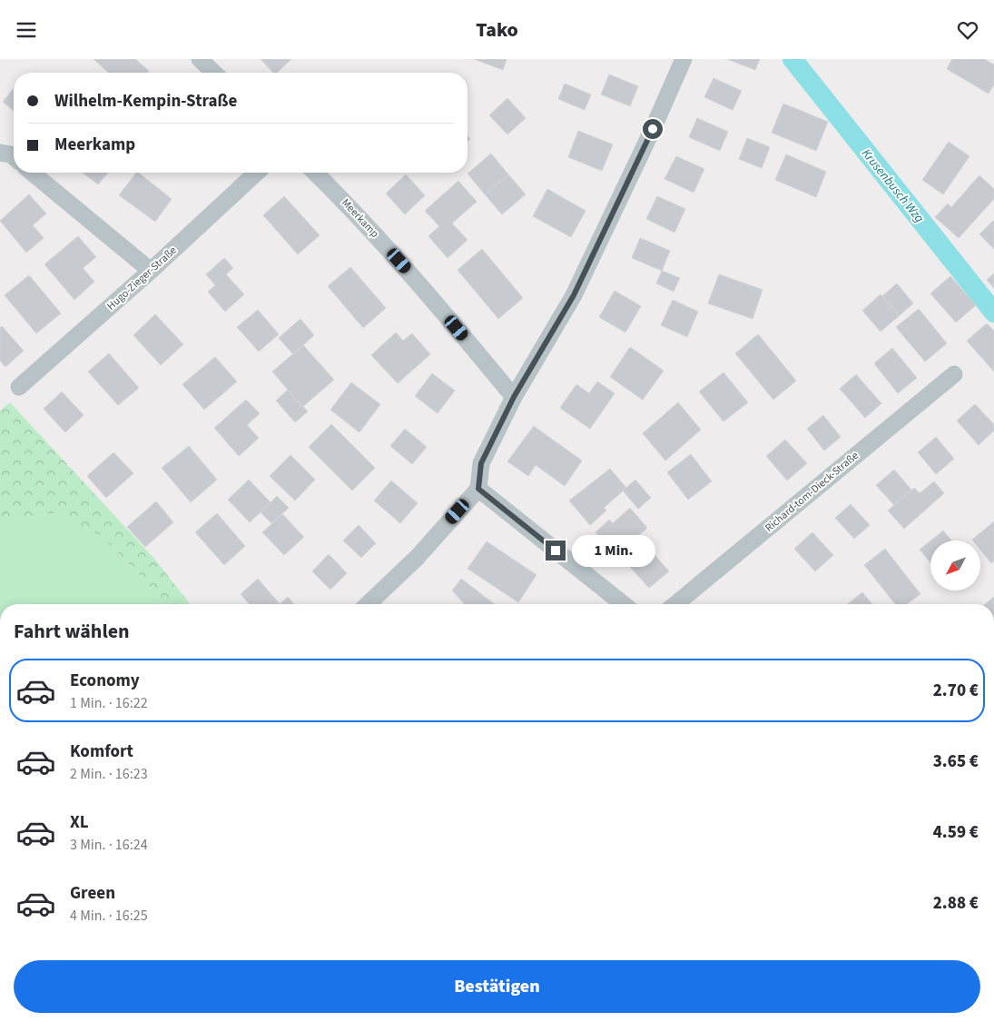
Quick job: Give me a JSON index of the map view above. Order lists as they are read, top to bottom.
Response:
{
  "streets": {
    "street": ["Meerkamp", "Hugo-Zieger-Straße", "Richard-tom-Dieck-Straße"]
  },
  "water": ["Krusenbusch Wzg"],
  "north": "bottom left",
  "page": {
    "header": "Tako",
    "banner": ["Wilhelm-Kempin-Straße", "Meerkamp"],
    "bubble": "1 Min.",
    "heading": "Fahrt wählen",
    "list": [
      {
        "name": "Economy",
        "note": "1 Min. · 16:22",
        "value": "2.70 €"
      },
      {
        "name": "Komfort",
        "note": "2 Min. · 16:23",
        "value": "3.65 €"
      },
      {
        "name": "XL",
        "note": "3 Min. · 16:24",
        "value": "4.59 €"
      },
      {
        "name": "Green",
        "note": "4 Min. · 16:25",
        "value": "2.88 €"
      }
    ],
    "buttons": "Bestätigen"
  }
}
